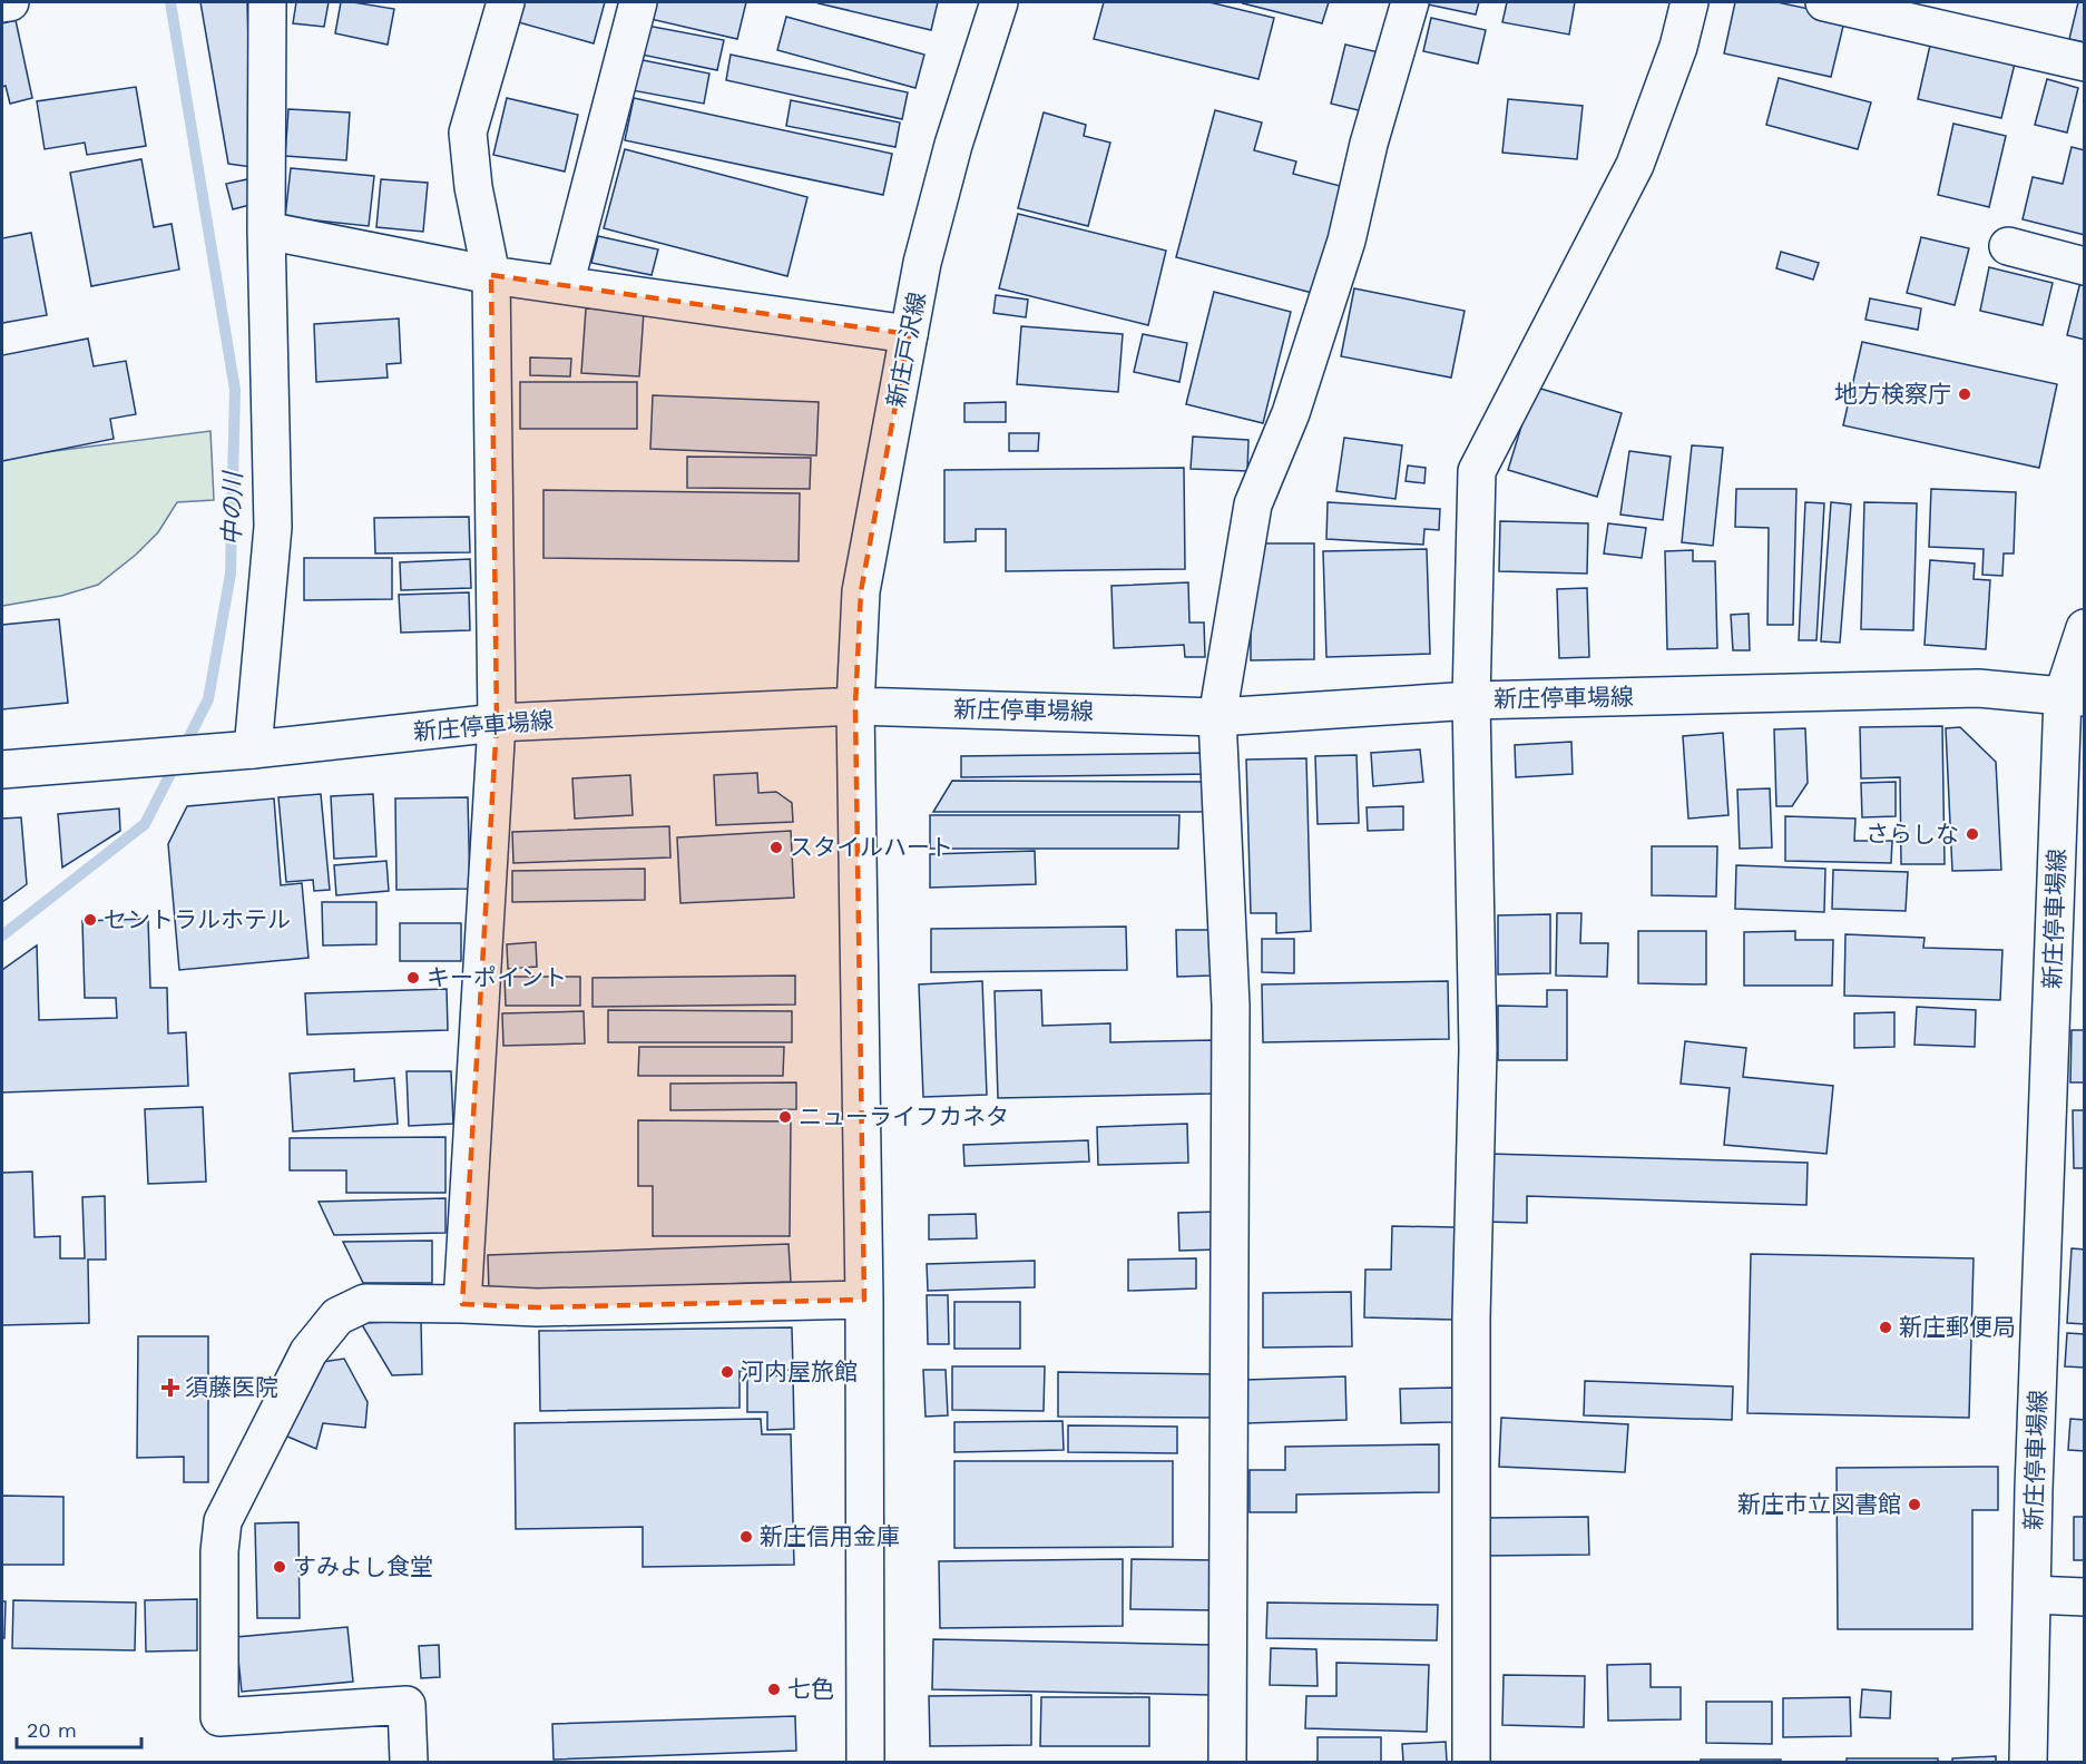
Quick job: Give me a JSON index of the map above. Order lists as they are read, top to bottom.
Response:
{
  "streets": {
    "street": ["新庄戸沢線", "新庄停車場線"]
  },
  "crossings": [
    ["新庄戸沢線", "新庄停車場線"]
  ],
  "water": ["中の川"],
  "places": {
    "other": [
      "地方検察庁",
      "さらしな",
      "スタイルハート",
      "セントラルホテル",
      "キーポイント",
      "ニューライフカネタ",
      "新庄郵便局",
      "河内屋旅館",
      "新庄市立図書館",
      "新庄信用金庫",
      "すみよし食堂",
      "七色"
    ],
    "health": ["須藤医院"]
  },
  "scale_bar": "20 m"
}
